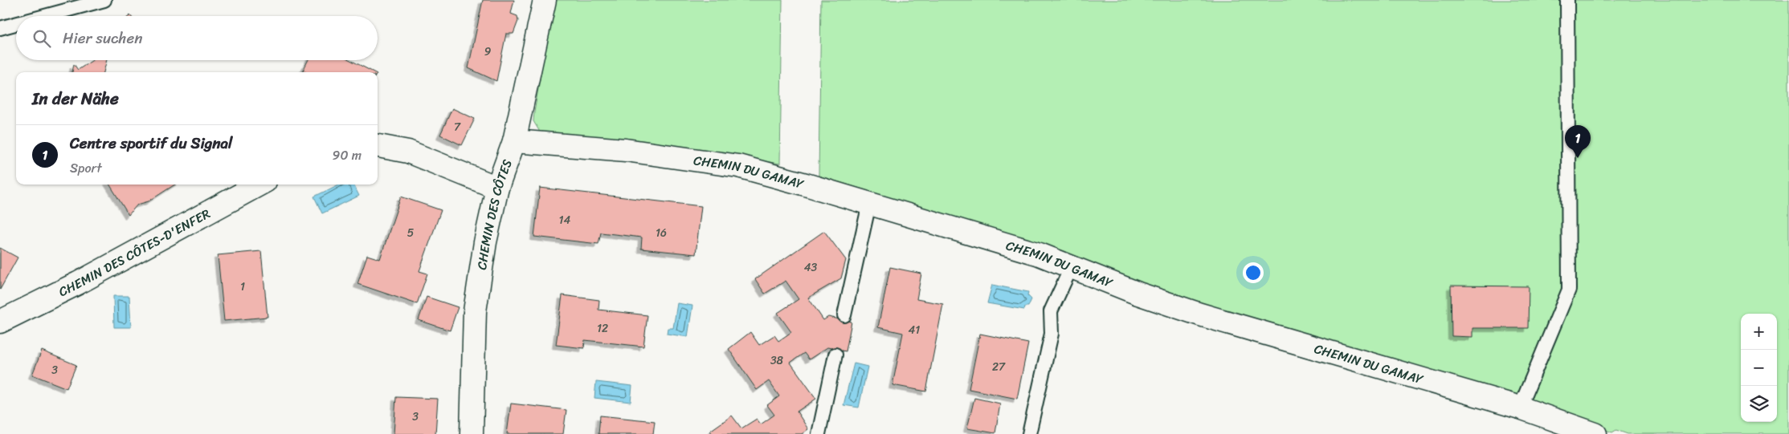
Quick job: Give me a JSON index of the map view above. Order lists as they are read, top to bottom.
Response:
{
  "streets": {
    "street": ["CHEMIN DU GAMAY", "CHEMIN DES CÔTES", "CHEMIN DES CÔTES-D'ENFER"]
  },
  "crossings": [
    ["CHEMIN DU GAMAY", "CHEMIN DES CÔTES"]
  ],
  "house_numbers": [
    "9",
    "7",
    "14",
    "5",
    "16",
    "43",
    "1",
    "12",
    "41",
    "38",
    "27",
    "3",
    "3"
  ],
  "page": {
    "search": "Hier suchen",
    "heading": "In der Nähe",
    "list": [
      {
        "mark": "1",
        "name": "Centre sportif du Signal",
        "note": "Sport",
        "value": "90 m"
      }
    ],
    "pins": "1",
    "map_buttons": ["+", "−"]
  }
}
